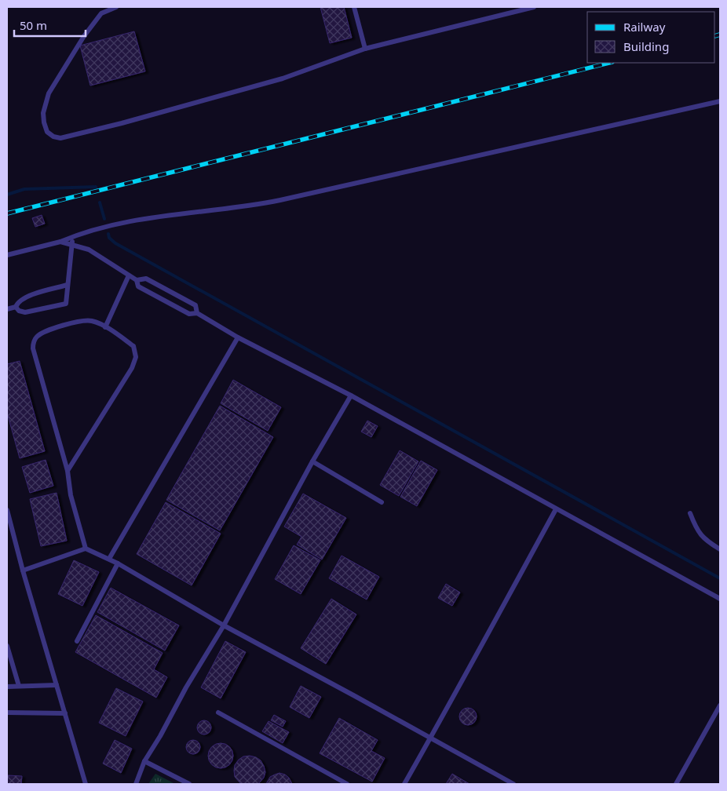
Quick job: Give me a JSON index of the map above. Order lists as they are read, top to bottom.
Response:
{
  "legend": ["Railway", "Building"],
  "scale_bar": "50 m"
}
